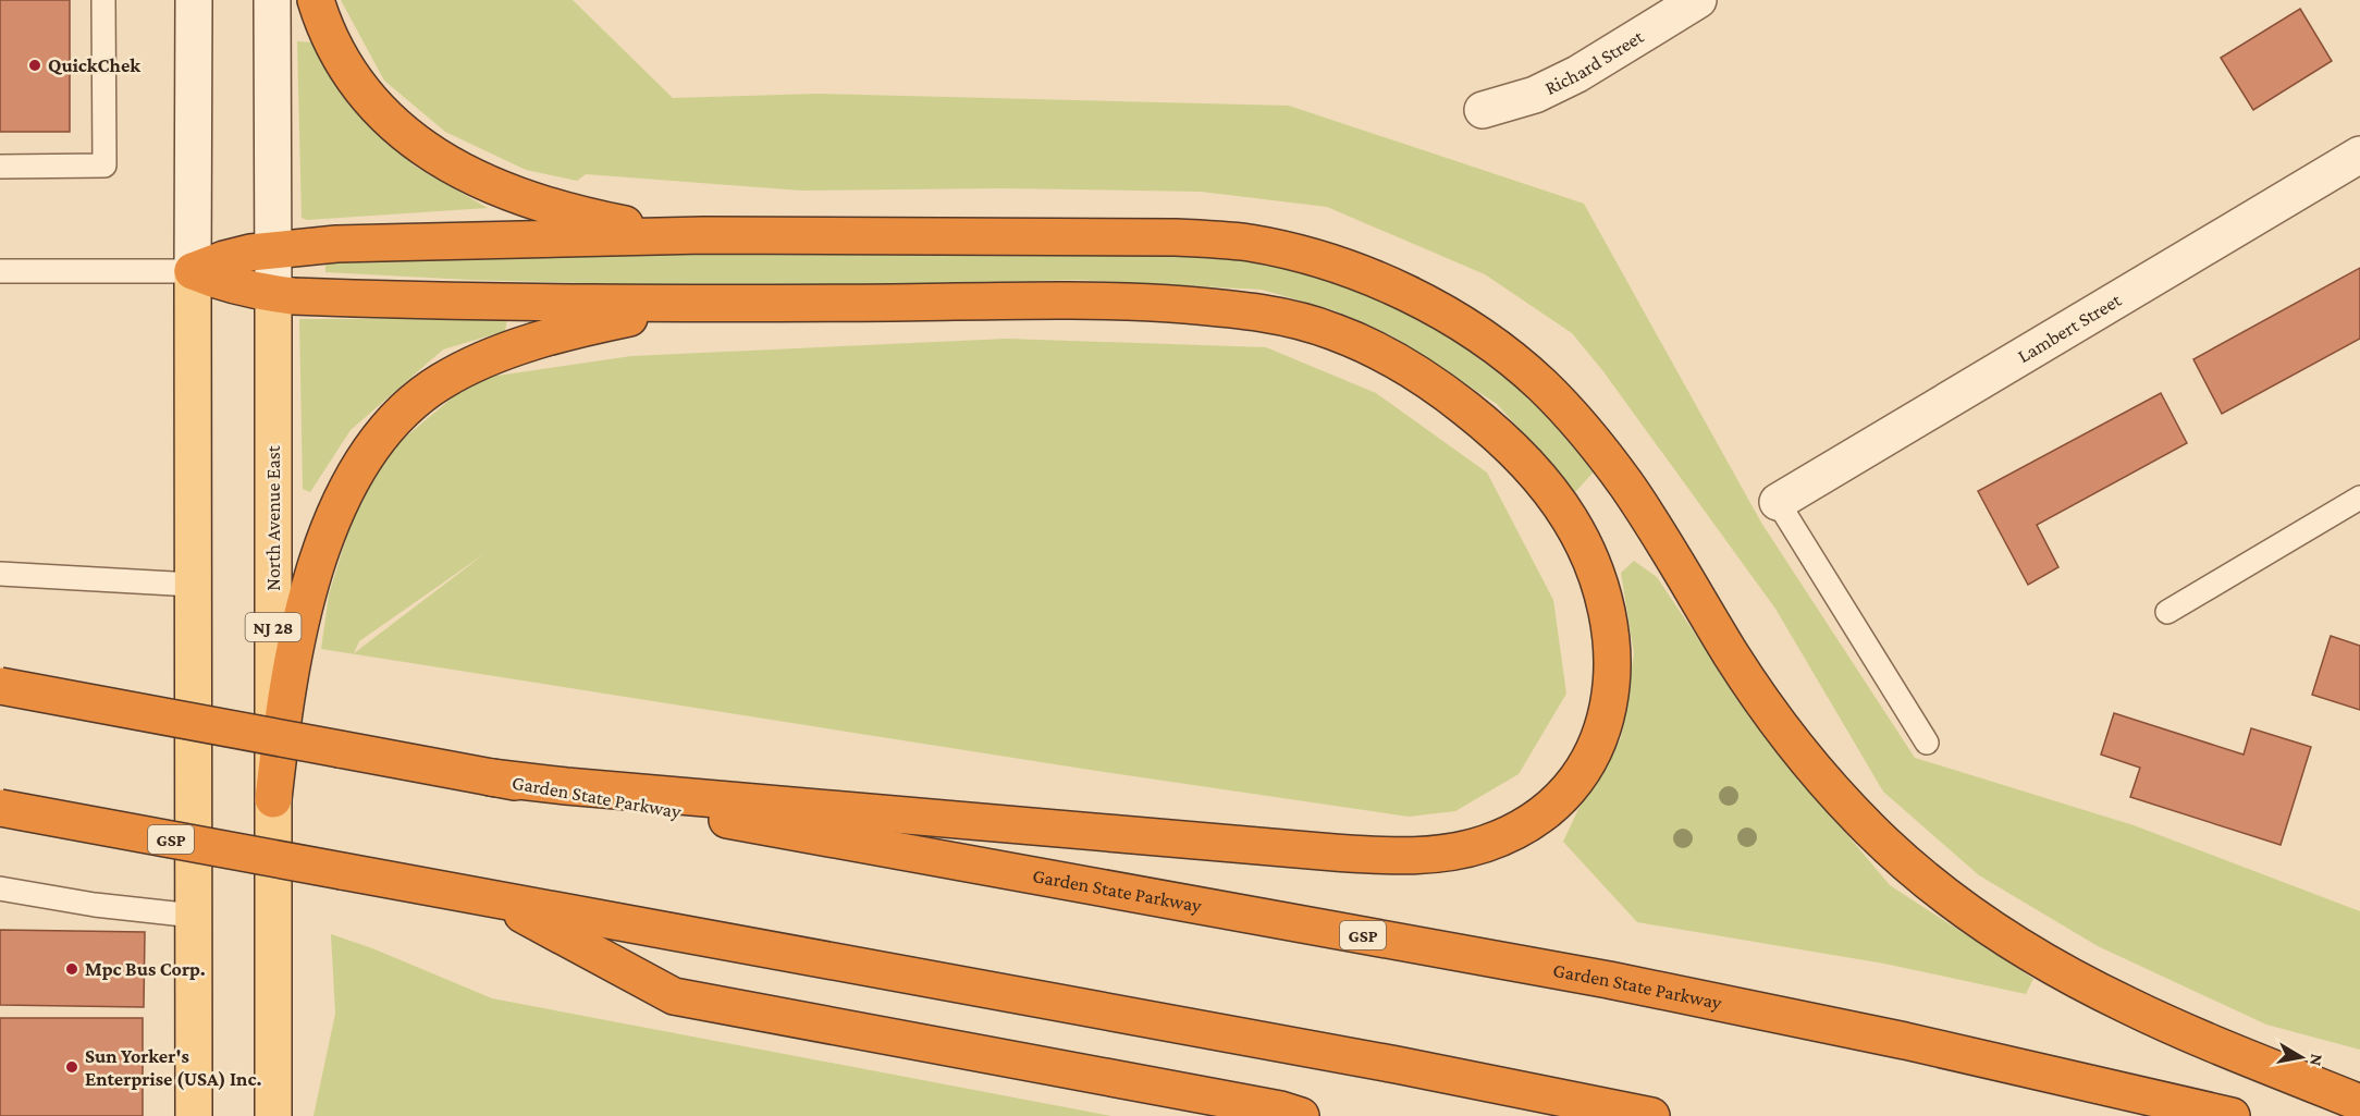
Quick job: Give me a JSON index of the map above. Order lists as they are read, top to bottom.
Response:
{
  "streets": {
    "highway": ["Garden State Parkway", "GSP"],
    "main road": ["North Avenue East", "NJ 28"],
    "street": ["Richard Street", "Lambert Street"]
  },
  "places": ["QuickChek", "Mpc Bus Corp.", "Sun Yorker's Enterprise (USA) Inc."],
  "north": "right"
}
